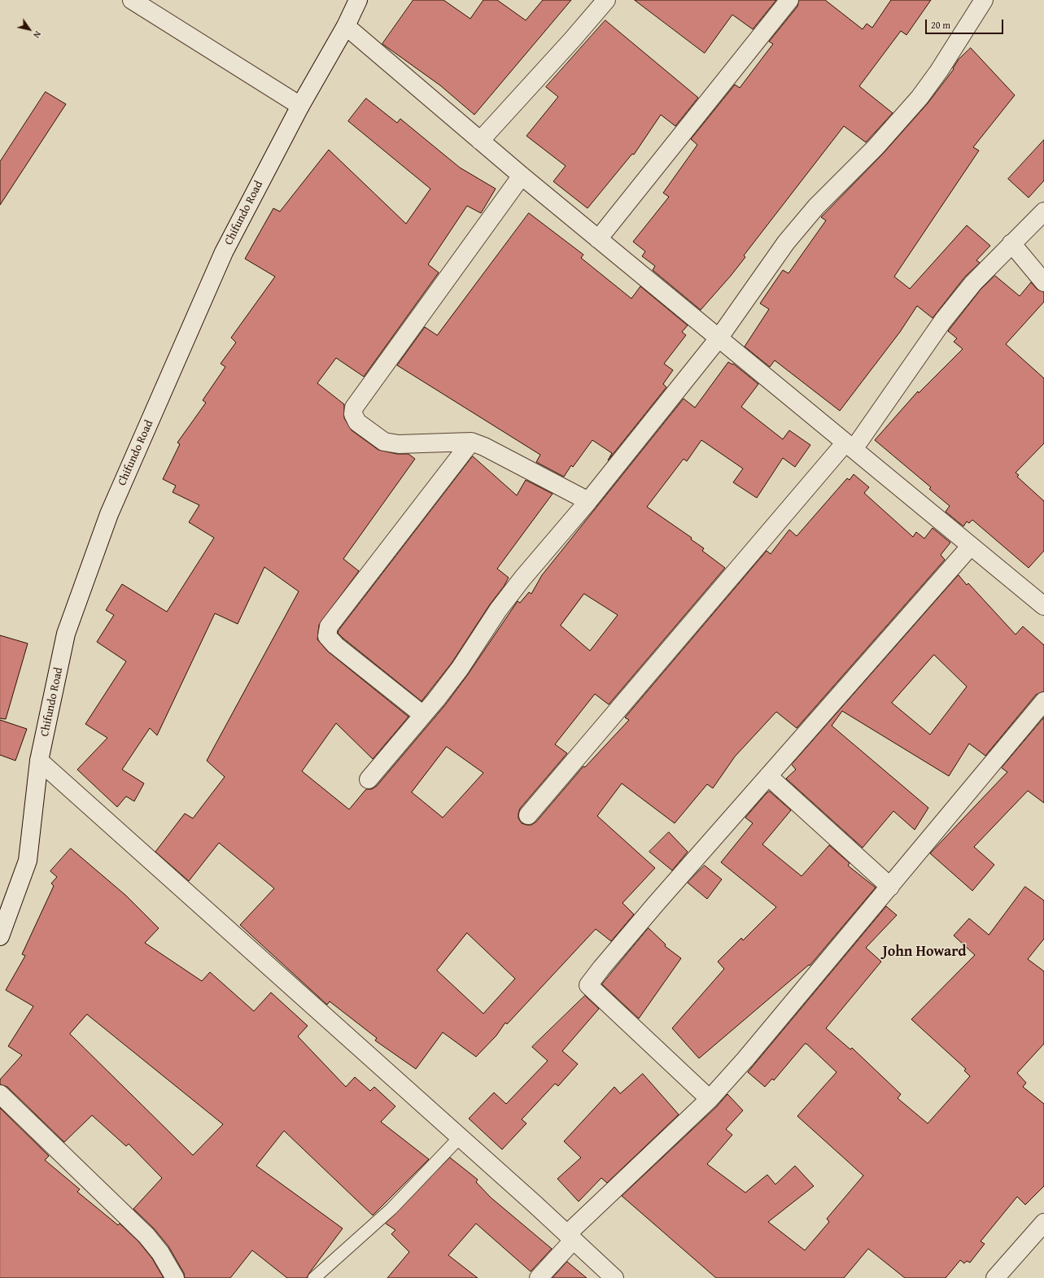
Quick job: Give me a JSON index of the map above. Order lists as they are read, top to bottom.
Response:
{
  "streets": {
    "street": ["Chifundo Road"]
  },
  "districts": ["John Howard"],
  "scale_bar": "20 m",
  "north": "bottom right"
}
